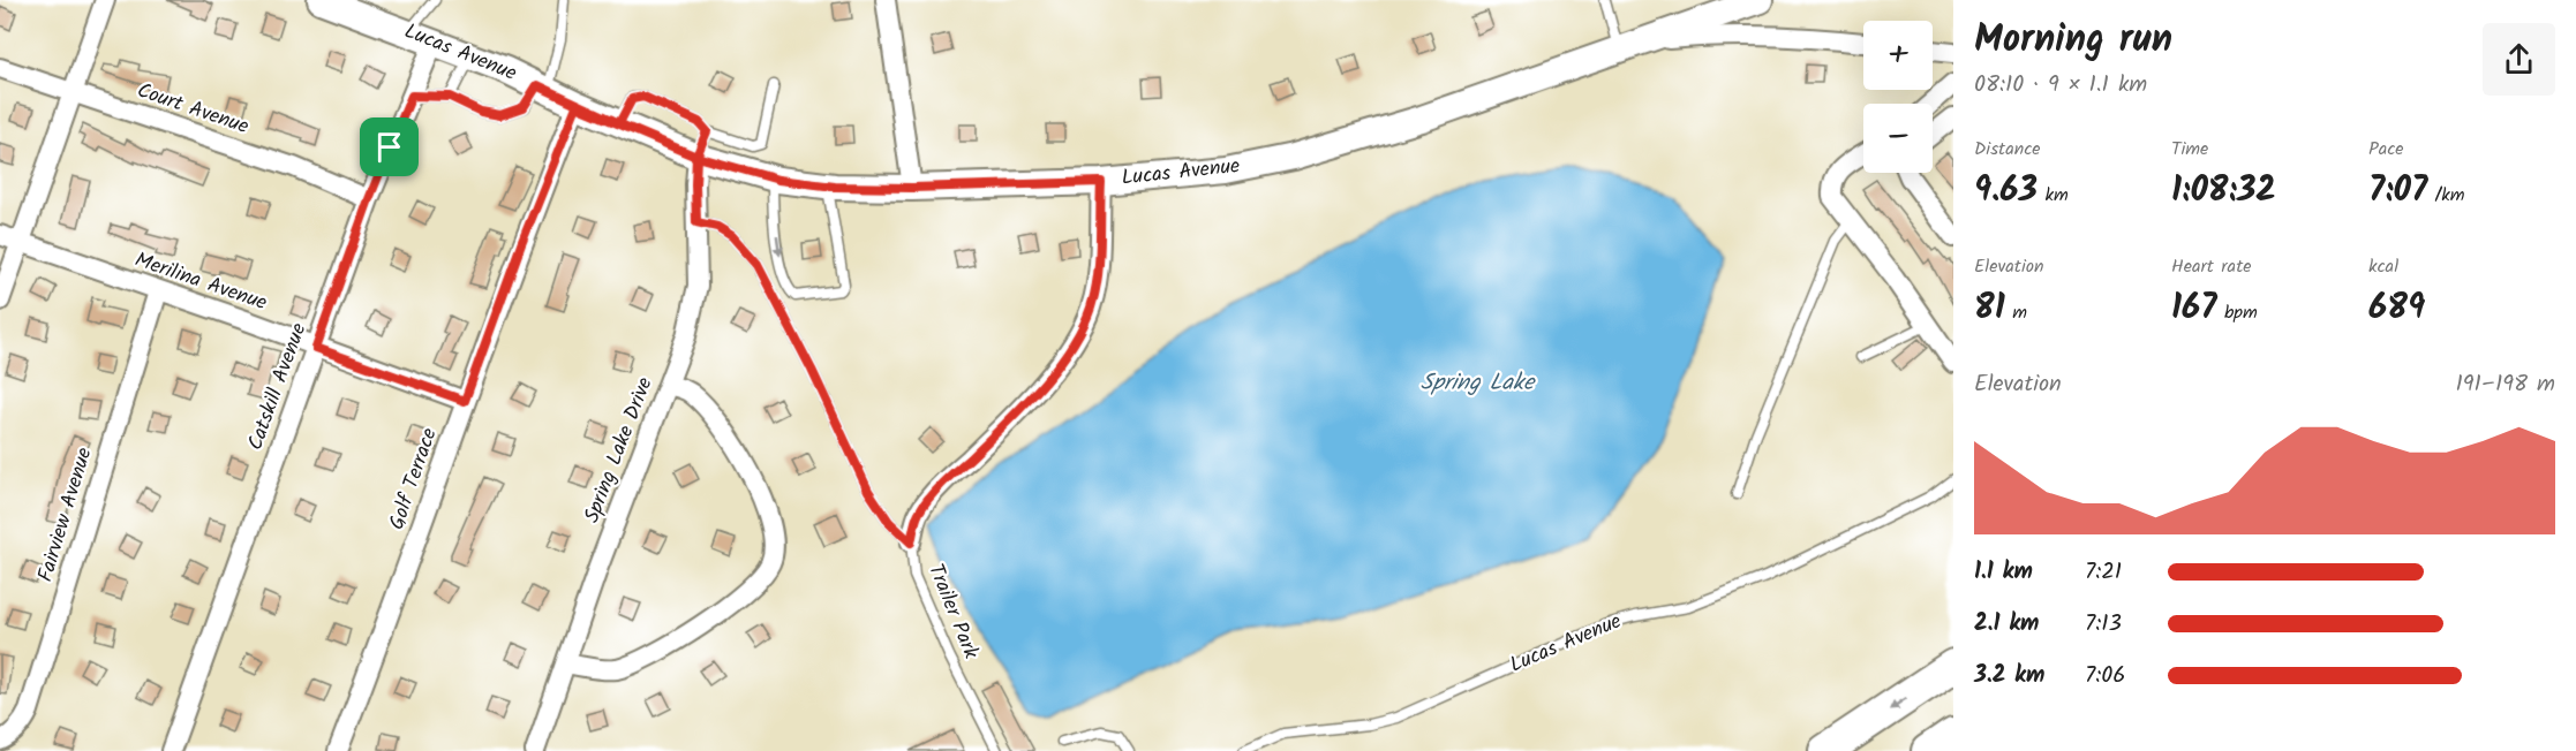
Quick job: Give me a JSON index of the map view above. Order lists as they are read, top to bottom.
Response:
{
  "streets": {
    "street": [
      "Lucas Avenue",
      "Court Avenue",
      "Merilina Avenue",
      "Catskill Avenue",
      "Spring Lake Drive",
      "Golf Terrace",
      "Fairview Avenue"
    ],
    "lane": ["Trailer Park"]
  },
  "crossings": [
    ["Lucas Avenue", "Catskill Avenue"],
    ["Lucas Avenue", "Spring Lake Drive"],
    ["Lucas Avenue", "Golf Terrace"],
    ["Court Avenue", "Catskill Avenue"],
    ["Merilina Avenue", "Catskill Avenue"],
    ["Merilina Avenue", "Golf Terrace"],
    ["Merilina Avenue", "Fairview Avenue"],
    ["Spring Lake Drive", "Trailer Park"]
  ],
  "water": ["Spring Lake"],
  "page": {
    "heading": ["Morning run", "08:10 · 9 × 1.1 km"],
    "map_buttons": ["+", "−"],
    "stats": [
      ["Distance", "9.63 km"],
      ["Time", "1:08:32"],
      ["Pace", "7:07 /km"],
      ["Elevation", "81 m"],
      ["Heart rate", "167 bpm"],
      ["kcal", "689"]
    ],
    "chart": ["Elevation", "191–198 m"],
    "list": [
      {
        "name": "1.1 km",
        "note": "7:21"
      },
      {
        "name": "2.1 km",
        "note": "7:13"
      },
      {
        "name": "3.2 km",
        "note": "7:06"
      }
    ]
  }
}
